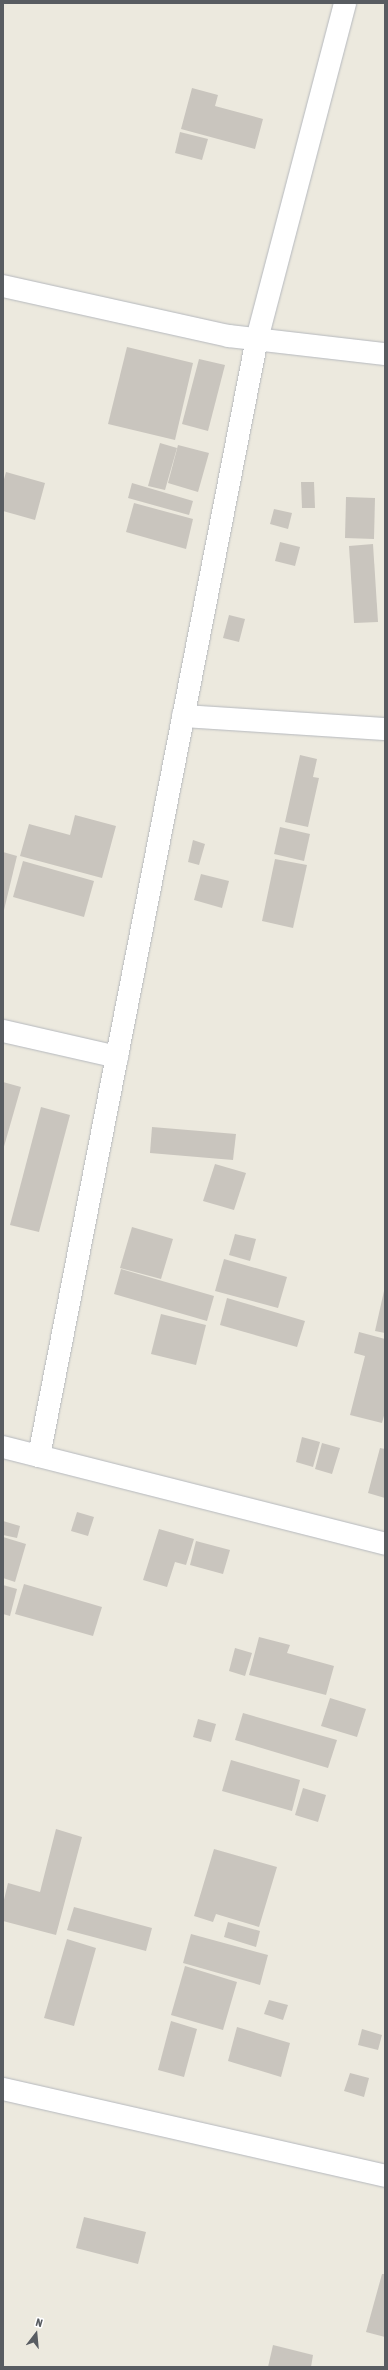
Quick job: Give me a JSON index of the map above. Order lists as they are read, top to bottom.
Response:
{
  "north": "top"
}
